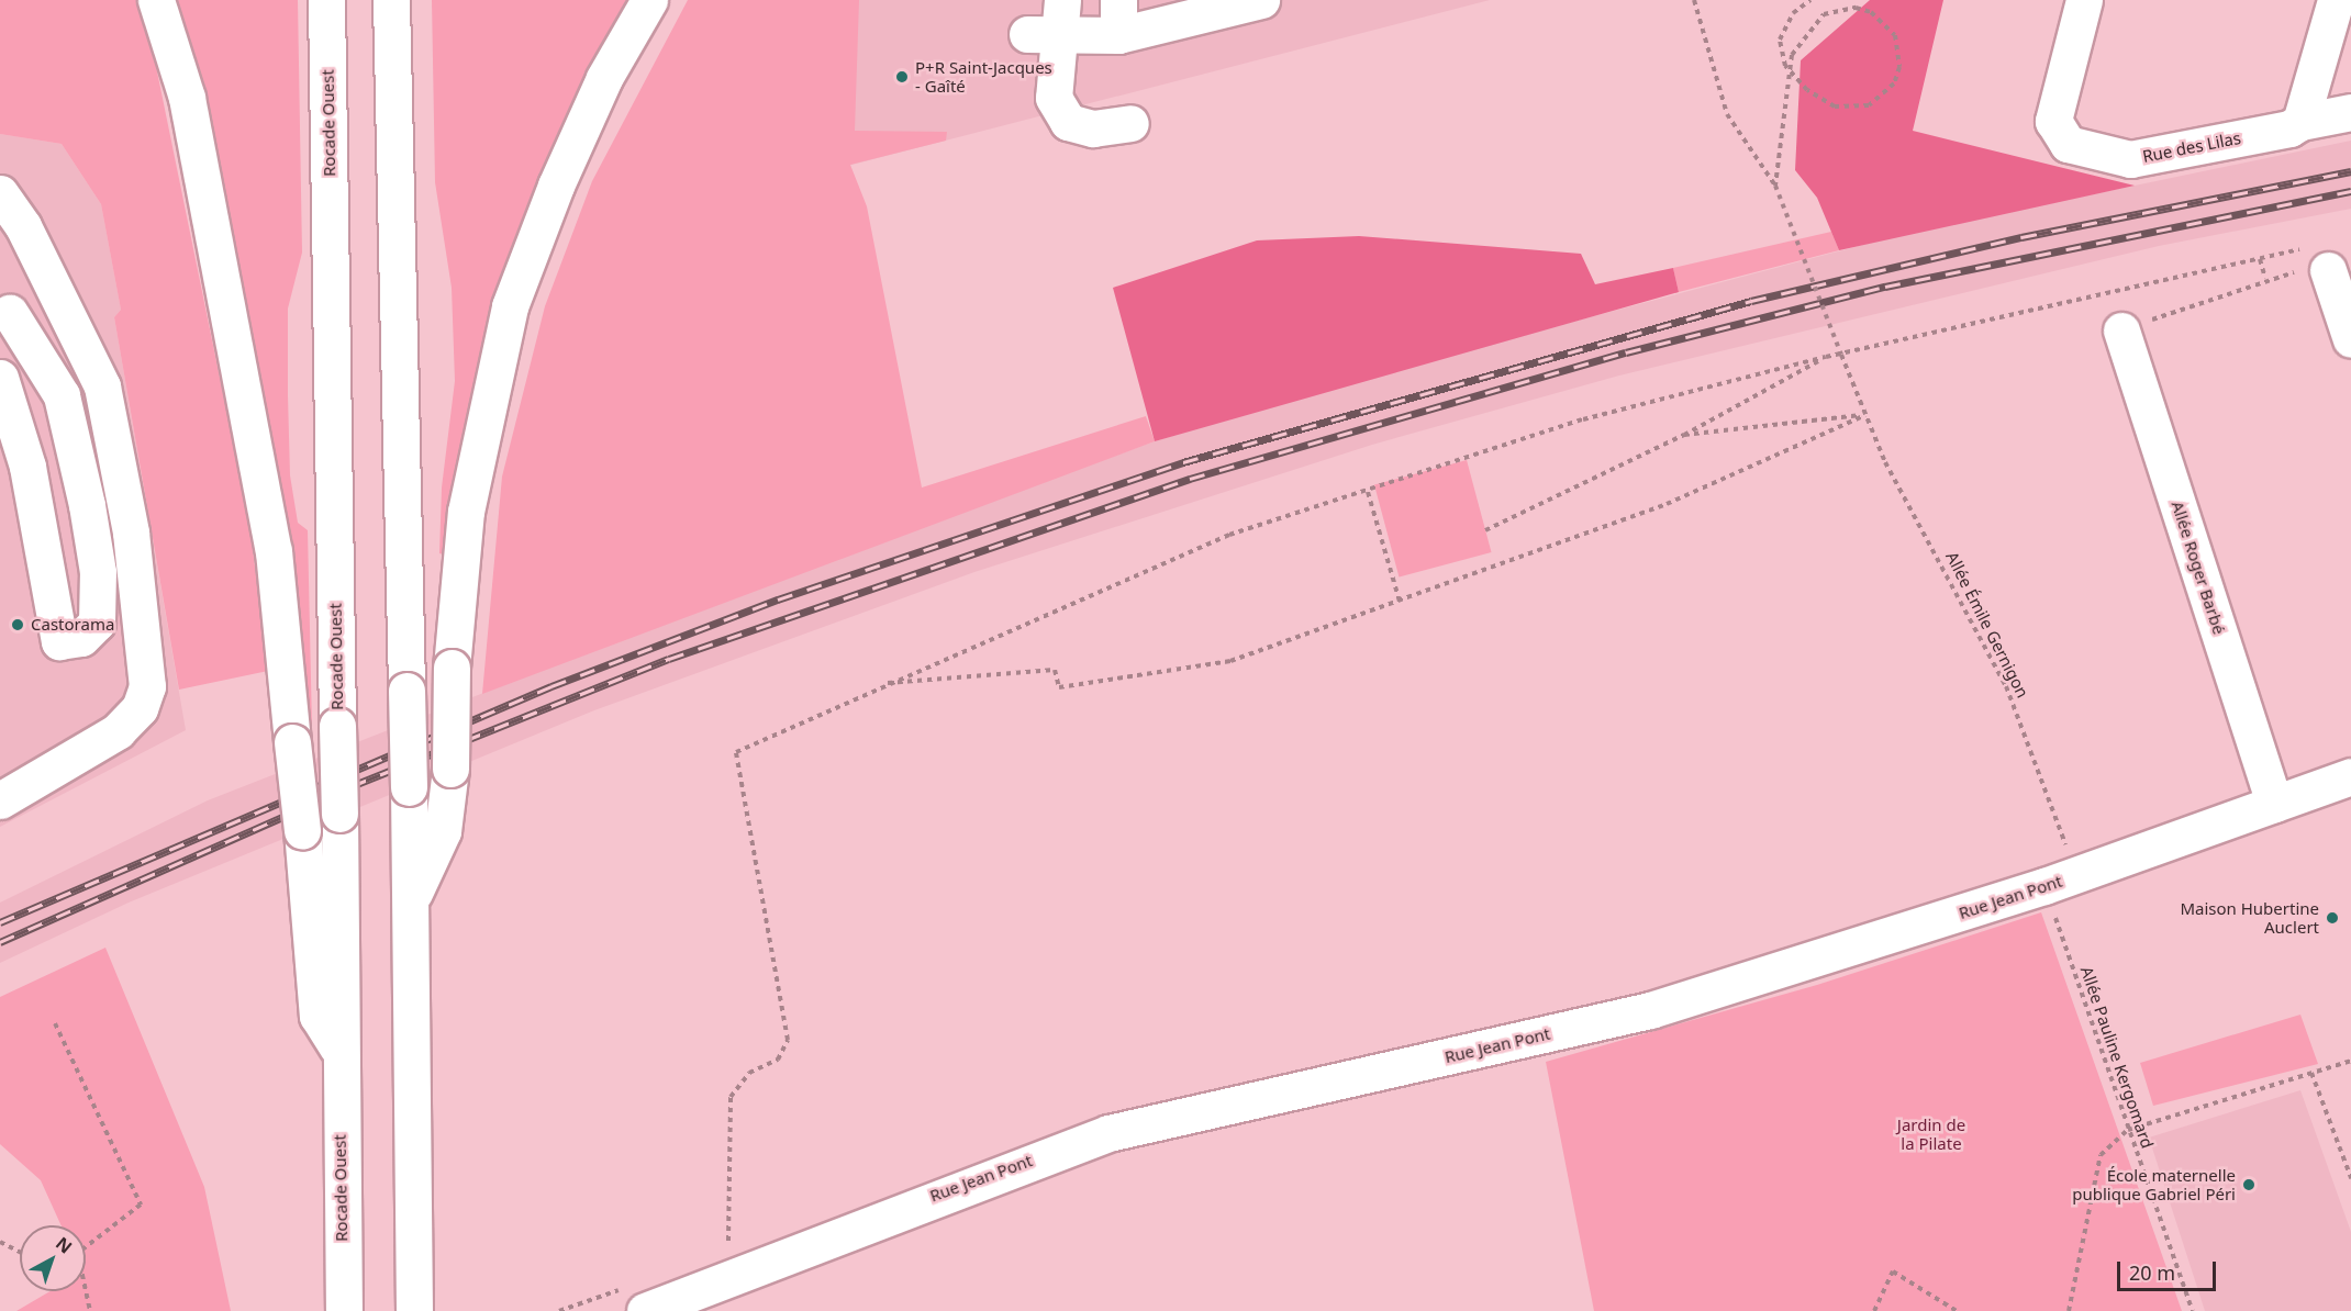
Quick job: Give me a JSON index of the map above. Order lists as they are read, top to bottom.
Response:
{
  "streets": {
    "main road": [
      "Rocade Ouest",
      "Rue des Lilas",
      "Allée Roger Barbé",
      "Rue Jean Pont"
    ],
    "path": ["Allée Émile Gernigon", "Allée Pauline Kergomard"]
  },
  "crossings": [
    ["Allée Roger Barbé", "Rue Jean Pont"],
    ["Rue Jean Pont", "Allée Pauline Kergomard"]
  ],
  "parks": ["Jardin de la Pilate"],
  "places": [
    "P+R Saint-Jacques - Gaîté",
    "Castorama",
    "Maison Hubertine Auclert",
    "École maternelle publique Gabriel Péri"
  ],
  "scale_bar": "20 m",
  "north": "top right"
}
